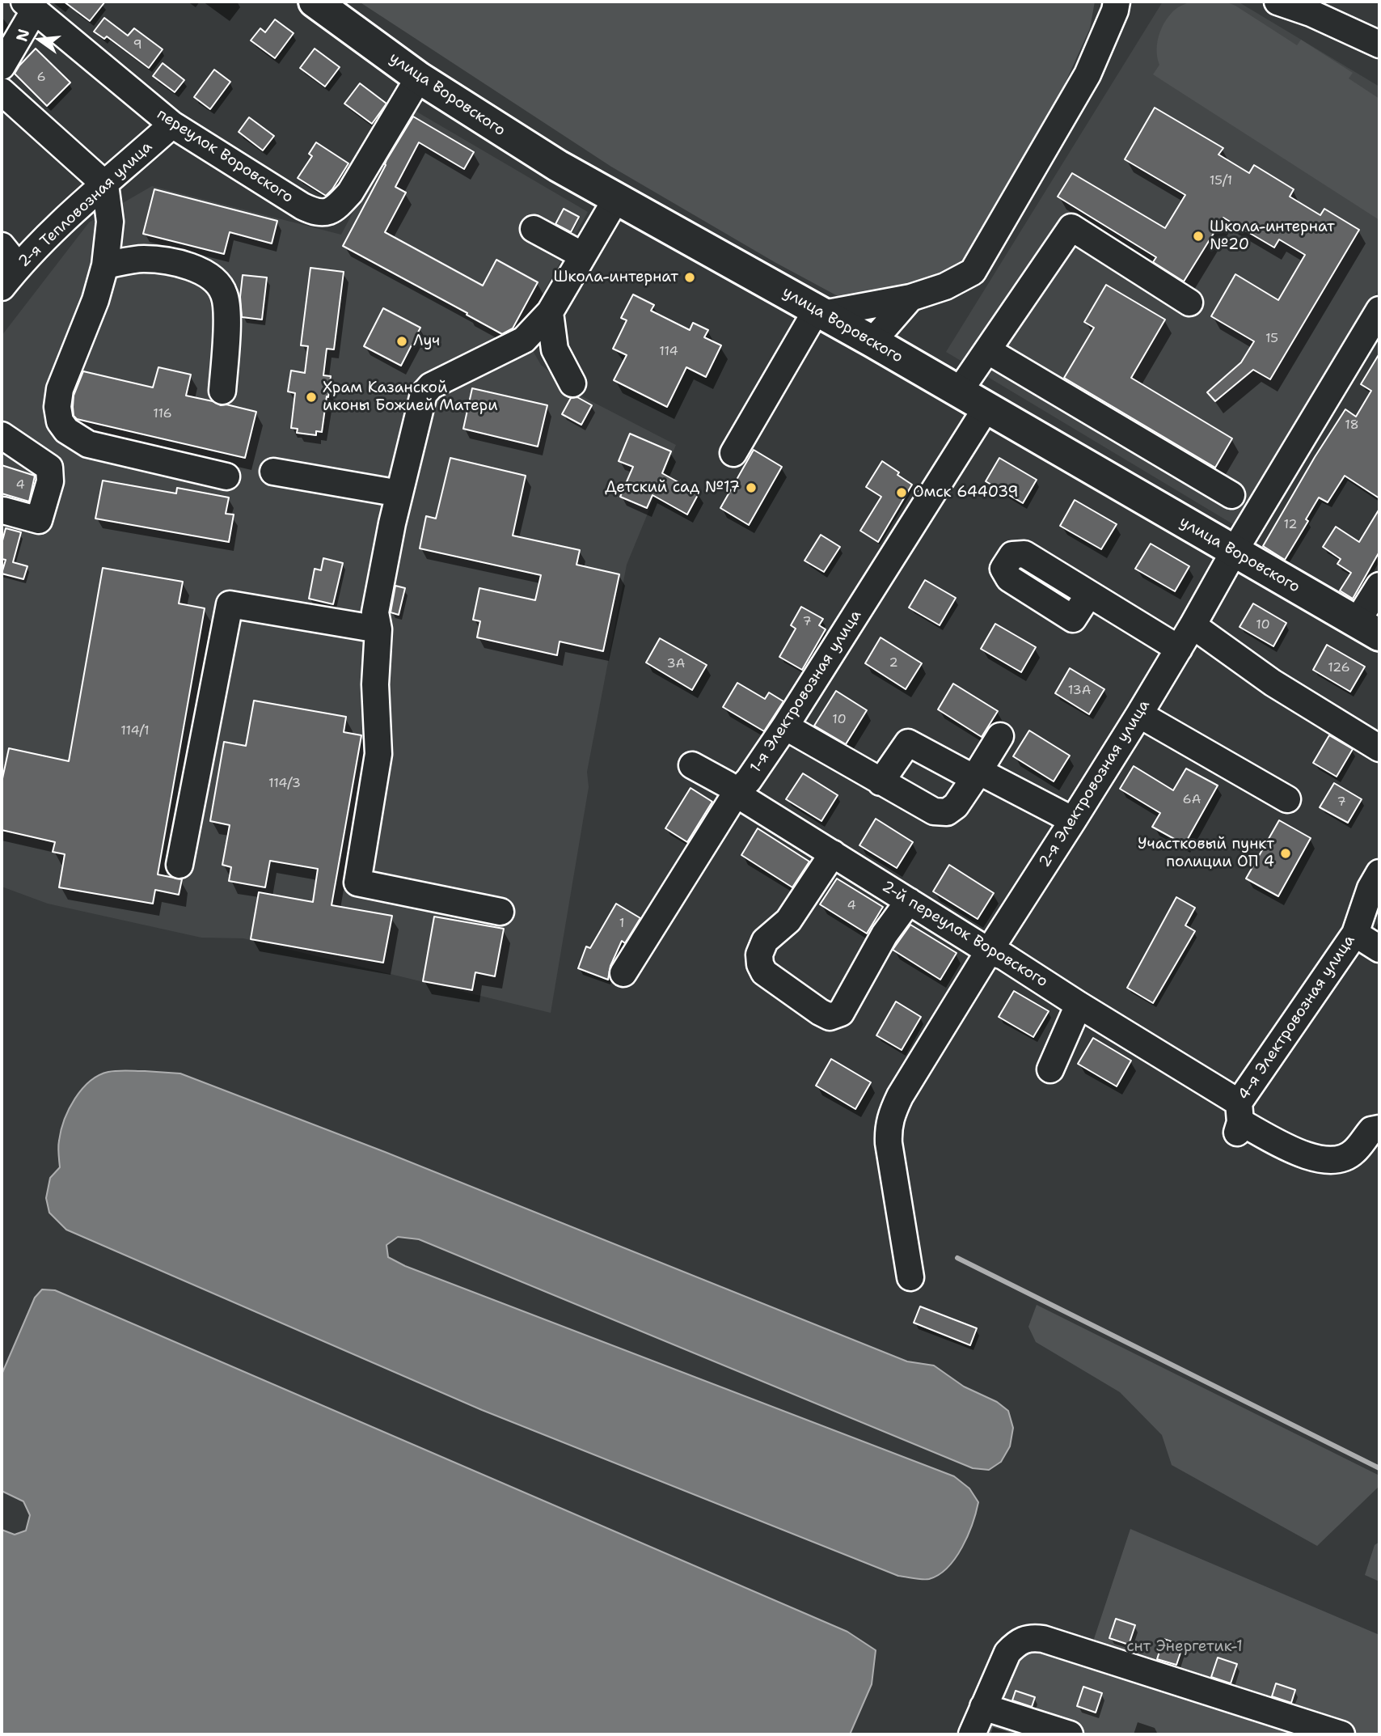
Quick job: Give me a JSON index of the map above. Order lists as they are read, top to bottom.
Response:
{
  "streets": {
    "main road": ["улица Воровского"],
    "street": [
      "переулок Воровского",
      "2-я Тепловозная улица",
      "1-я Электровозная улица",
      "2-я Электровозная улица",
      "2-й переулок Воровского",
      "4-я Электровозная улица"
    ]
  },
  "crossings": [
    ["улица Воровского", "переулок Воровского"],
    ["улица Воровского", "1-я Электровозная улица"],
    ["улица Воровского", "2-я Электровозная улица"],
    ["переулок Воровского", "2-я Тепловозная улица"],
    ["1-я Электровозная улица", "2-й переулок Воровского"],
    ["2-я Электровозная улица", "2-й переулок Воровского"],
    ["2-й переулок Воровского", "4-я Электровозная улица"]
  ],
  "parks": ["снт Энергетик-1"],
  "places": [
    "Школа-интернат №20",
    "Школа-интернат",
    "Луч",
    "Храм Казанской иконы Божией Матери",
    "Детский сад №17",
    "Омск 644039",
    "Участковый пункт полиции ОП 4"
  ],
  "house_numbers": [
    "9",
    "6",
    "15/1",
    "15",
    "114",
    "116",
    "18",
    "4",
    "12",
    "7",
    "10",
    "2",
    "3А",
    "126",
    "13А",
    "10",
    "114/1",
    "114/3",
    "6А",
    "7",
    "4",
    "1"
  ],
  "north": "left"
}
